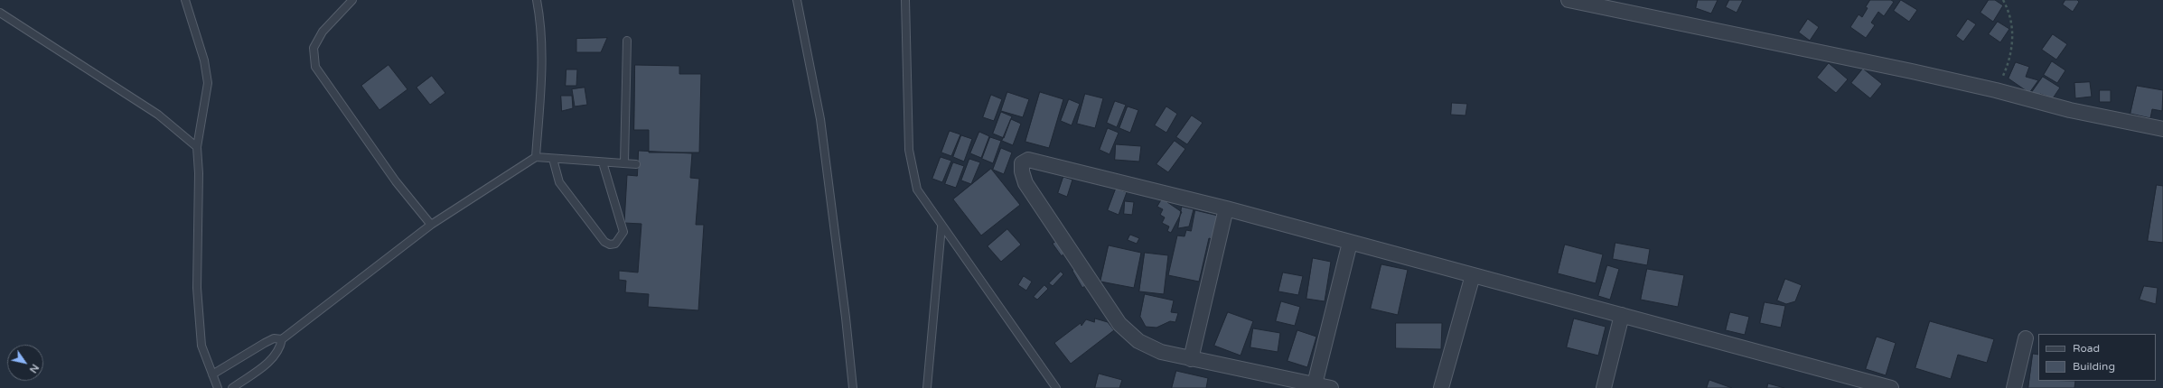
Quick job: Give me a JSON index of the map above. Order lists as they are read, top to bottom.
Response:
{
  "legend": ["Road", "Building"],
  "north": "bottom right"
}
